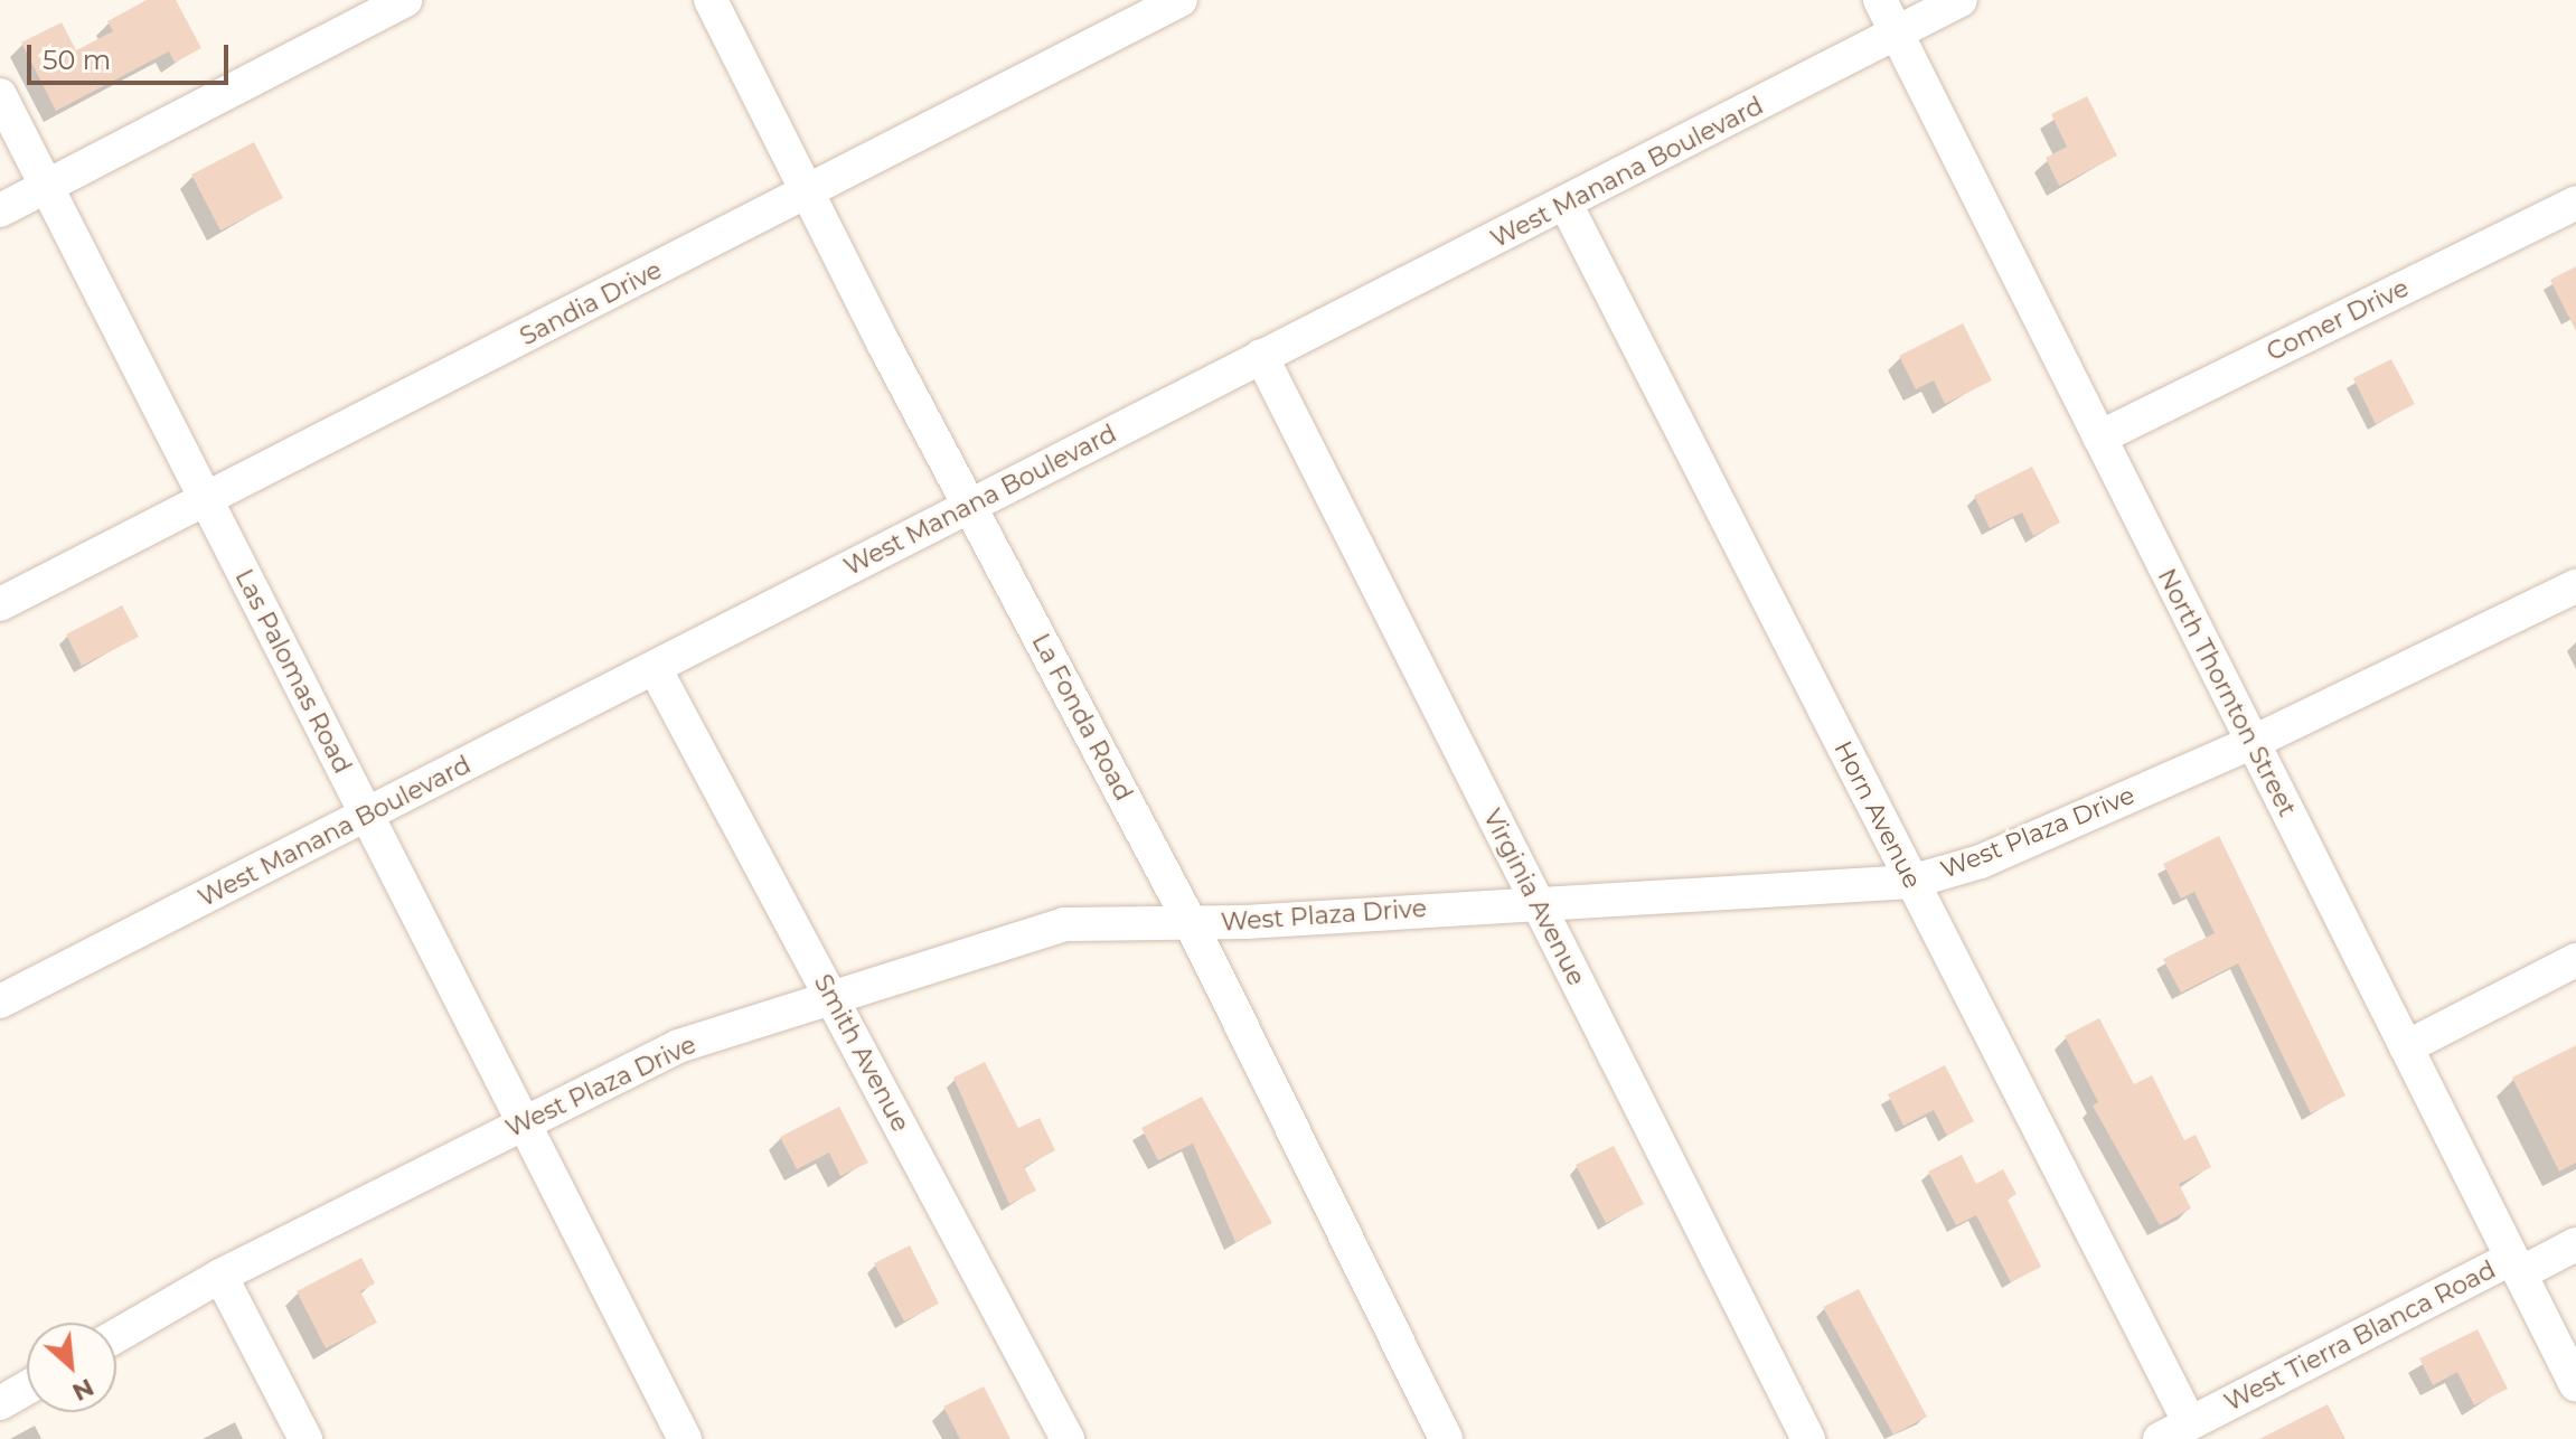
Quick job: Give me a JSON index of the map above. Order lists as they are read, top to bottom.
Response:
{
  "streets": {
    "street": [
      "West Manana Boulevard",
      "Sandia Drive",
      "Comer Drive",
      "Las Palomas Road",
      "North Thornton Street",
      "La Fonda Road",
      "Horn Avenue",
      "West Plaza Drive",
      "Virginia Avenue",
      "Smith Avenue",
      "West Tierra Blanca Road"
    ]
  },
  "crossings": [
    ["West Manana Boulevard", "Las Palomas Road"],
    ["West Manana Boulevard", "North Thornton Street"],
    ["West Manana Boulevard", "La Fonda Road"],
    ["West Manana Boulevard", "Horn Avenue"],
    ["West Manana Boulevard", "Virginia Avenue"],
    ["West Manana Boulevard", "Smith Avenue"],
    ["Sandia Drive", "Las Palomas Road"],
    ["Sandia Drive", "La Fonda Road"],
    ["Comer Drive", "North Thornton Street"],
    ["Las Palomas Road", "West Plaza Drive"],
    ["North Thornton Street", "West Plaza Drive"],
    ["North Thornton Street", "West Tierra Blanca Road"],
    ["La Fonda Road", "West Plaza Drive"],
    ["Horn Avenue", "West Plaza Drive"],
    ["Horn Avenue", "West Tierra Blanca Road"],
    ["West Plaza Drive", "Virginia Avenue"],
    ["West Plaza Drive", "Smith Avenue"]
  ],
  "scale_bar": "50 m",
  "north": "bottom right"
}
